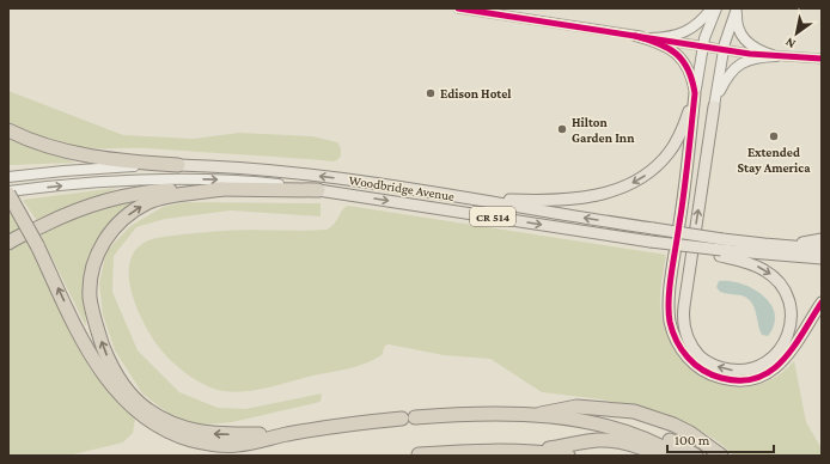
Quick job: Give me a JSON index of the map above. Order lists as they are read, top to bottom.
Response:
{
  "streets": {
    "main road": ["Woodbridge Avenue", "CR 514"]
  },
  "places": ["Edison Hotel", "Hilton Garden Inn", "Extended Stay America"],
  "scale_bar": "100 m",
  "north": "bottom left"
}
